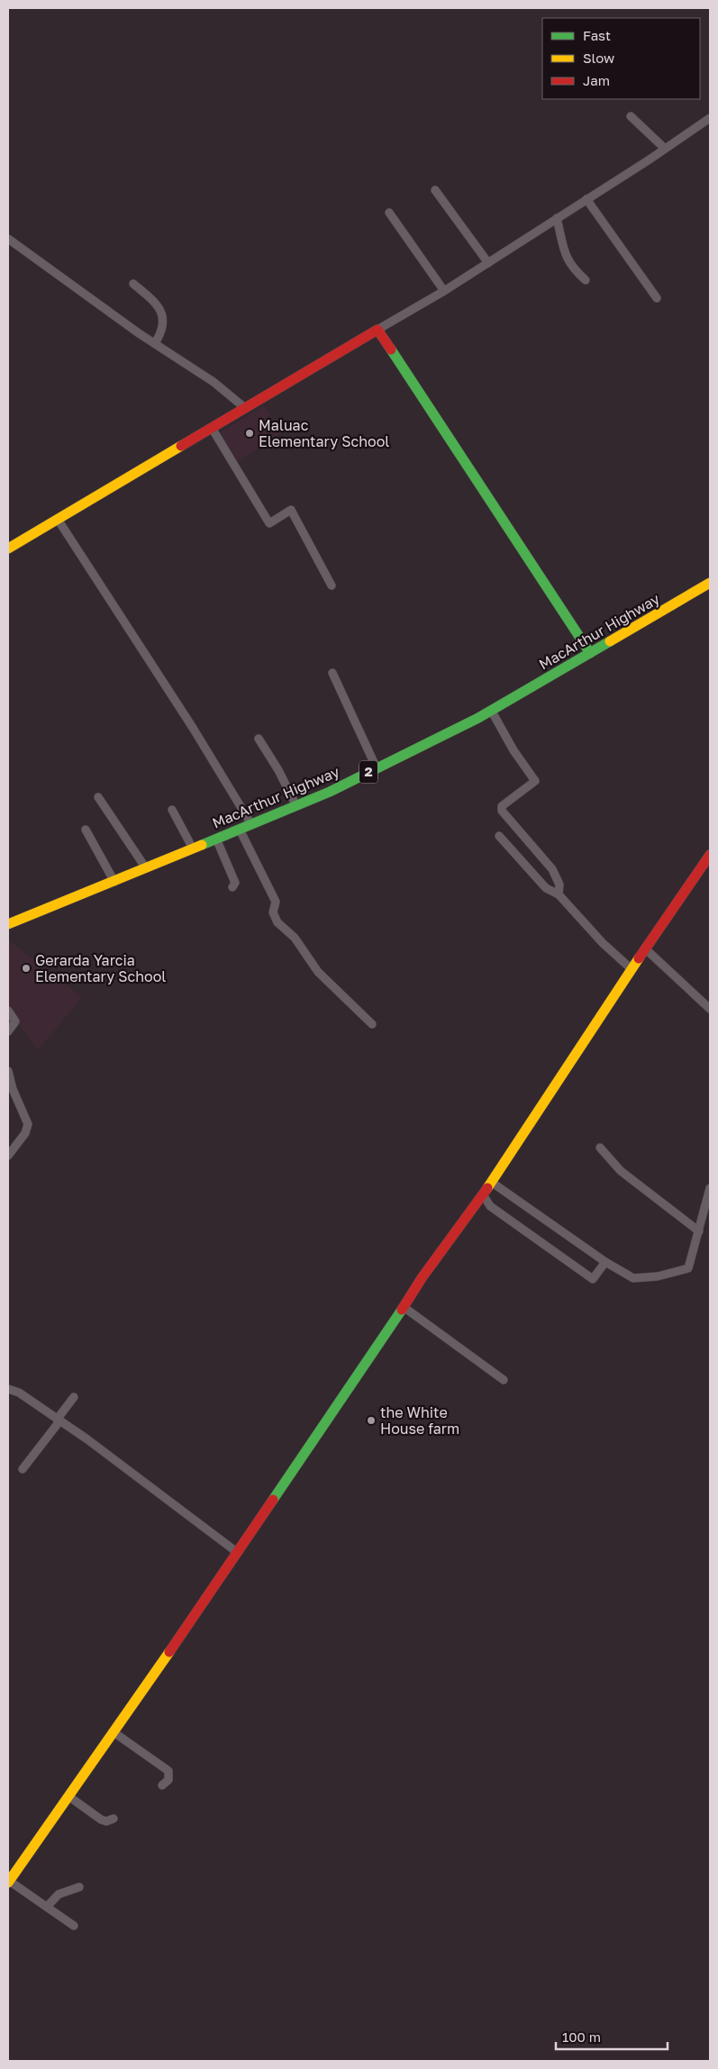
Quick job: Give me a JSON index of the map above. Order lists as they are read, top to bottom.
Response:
{
  "streets": {
    "main road": ["MacArthur Highway", "2"]
  },
  "places": ["Maluac Elementary School", "Gerarda Yarcia Elementary School", "the White House farm"],
  "legend": ["Fast", "Slow", "Jam"],
  "scale_bar": "100 m"
}
